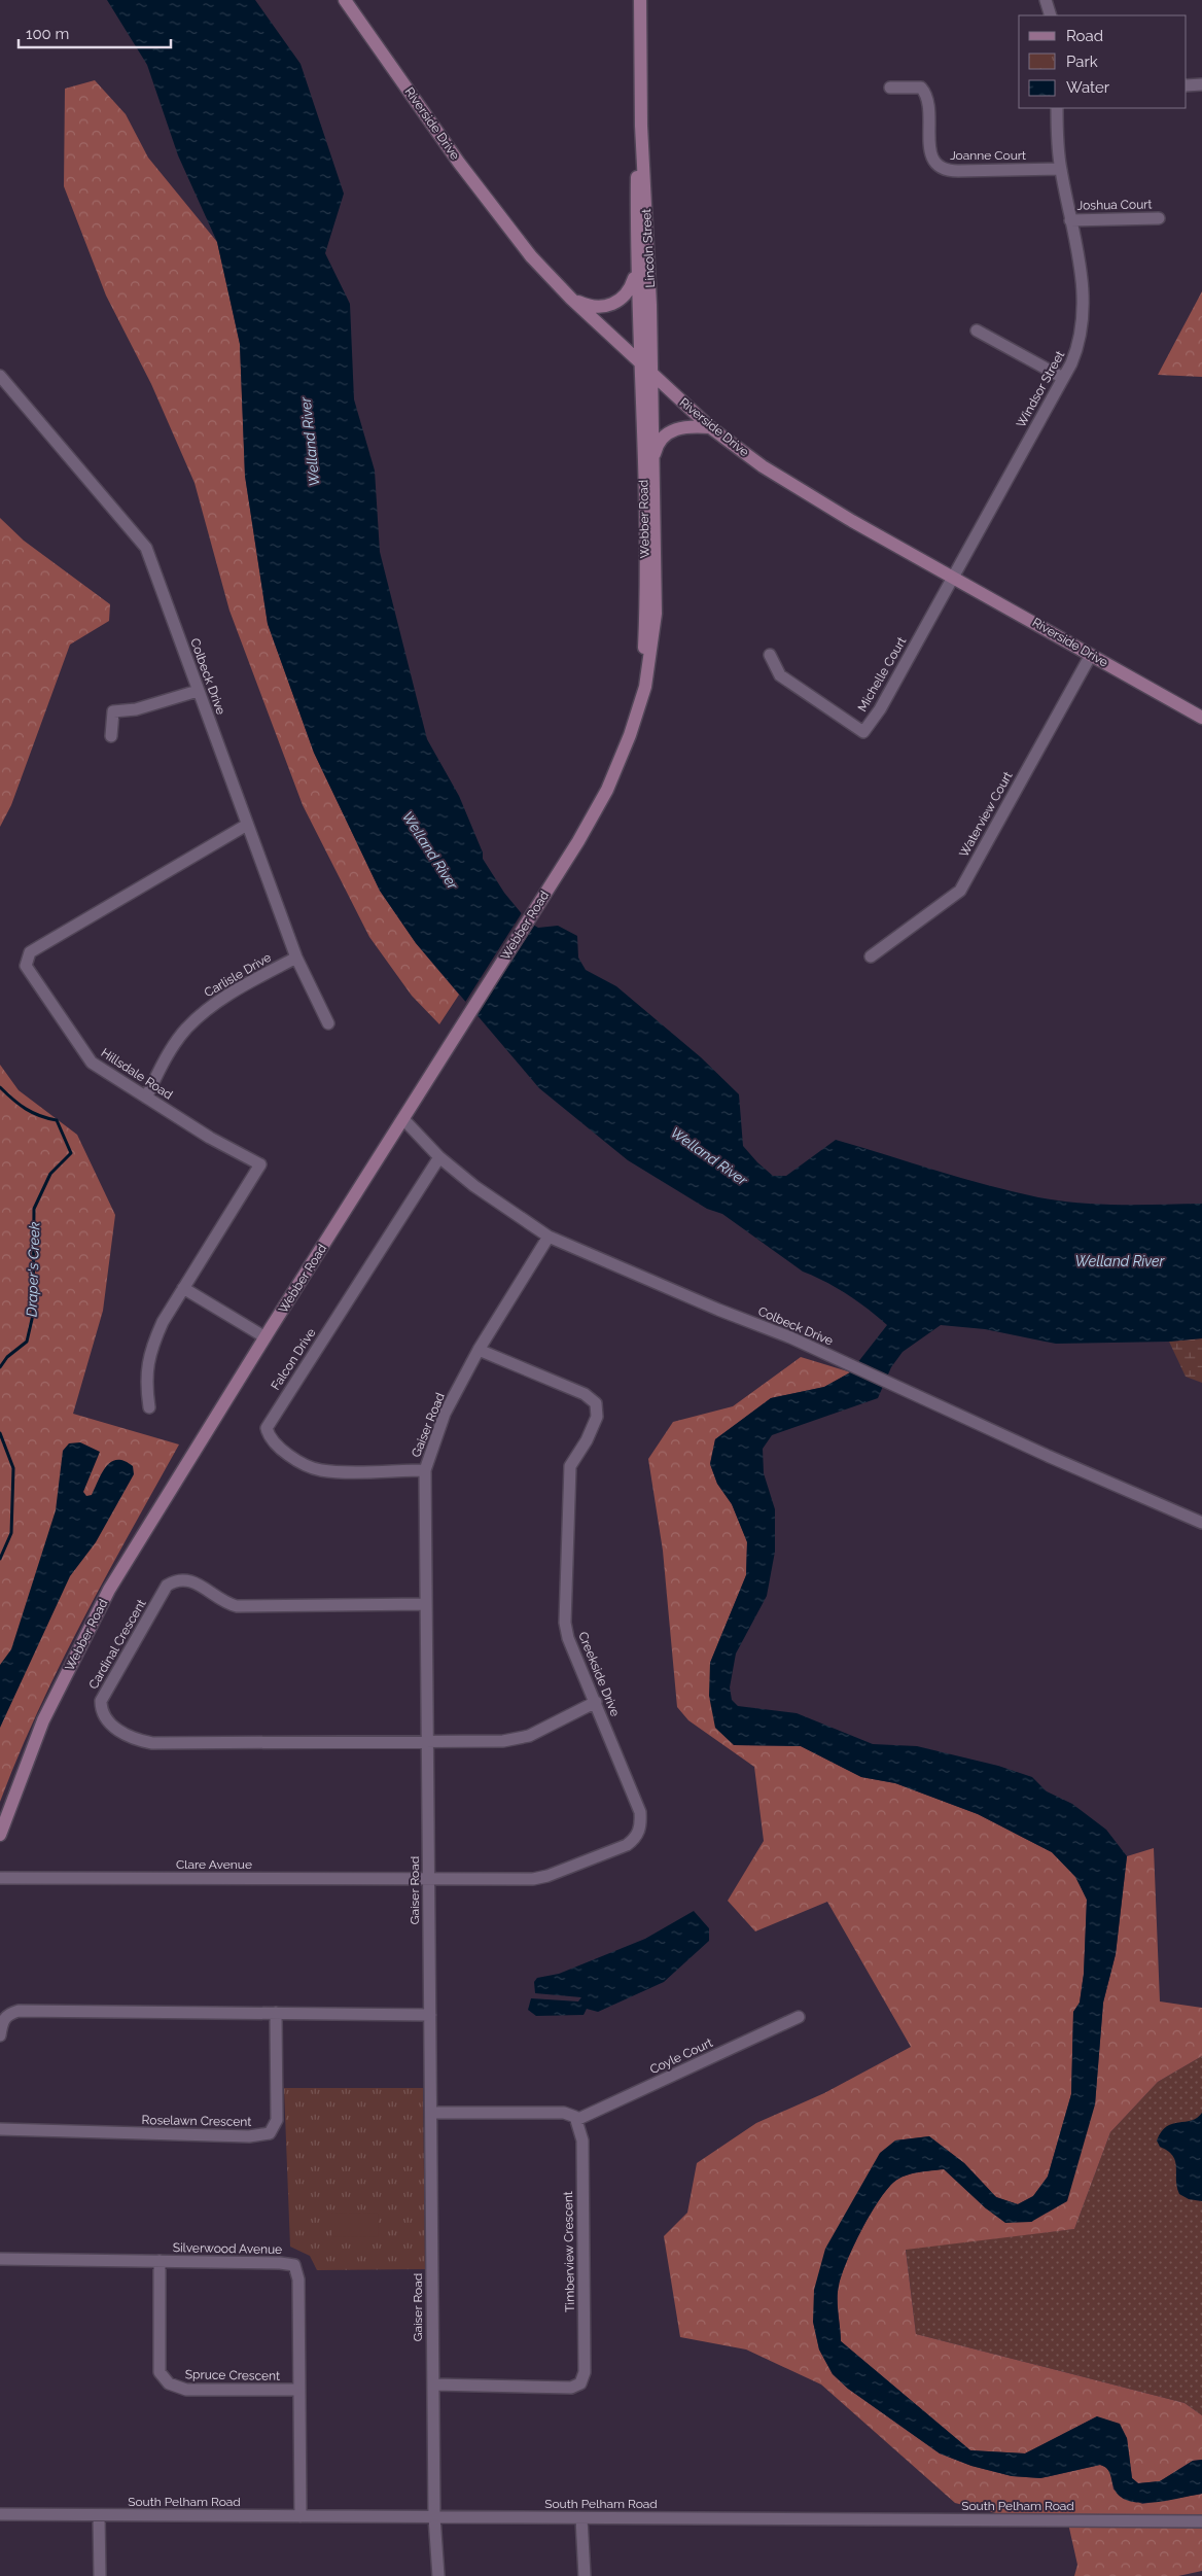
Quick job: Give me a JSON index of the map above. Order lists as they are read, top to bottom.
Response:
{
  "streets": {
    "main road": ["Riverside Drive", "Lincoln Street", "Webber Road"],
    "street": [
      "Joanne Court",
      "Joshua Court",
      "Windsor Street",
      "Michelle Court",
      "Colbeck Drive",
      "Waterview Court",
      "Carlisle Drive",
      "Hillsdale Road",
      "Falcon Drive",
      "Gaiser Road",
      "Cardinal Crescent",
      "Creekside Drive",
      "Clare Avenue",
      "Coyle Court",
      "Roselawn Crescent",
      "Silverwood Avenue",
      "Timberview Crescent",
      "Spruce Crescent",
      "South Pelham Road"
    ]
  },
  "crossings": [
    ["Riverside Drive", "Lincoln Street"],
    ["Riverside Drive", "Windsor Street"],
    ["Riverside Drive", "Webber Road"],
    ["Riverside Drive", "Michelle Court"],
    ["Riverside Drive", "Waterview Court"],
    ["Joanne Court", "Windsor Street"],
    ["Joshua Court", "Windsor Street"],
    ["Lincoln Street", "Webber Road"],
    ["Windsor Street", "Michelle Court"],
    ["Webber Road", "Colbeck Drive"],
    ["Colbeck Drive", "Carlisle Drive"],
    ["Colbeck Drive", "Hillsdale Road"],
    ["Colbeck Drive", "Falcon Drive"],
    ["Colbeck Drive", "Gaiser Road"],
    ["Carlisle Drive", "Hillsdale Road"],
    ["Falcon Drive", "Gaiser Road"],
    ["Gaiser Road", "Cardinal Crescent"],
    ["Gaiser Road", "Creekside Drive"],
    ["Gaiser Road", "Clare Avenue"],
    ["Gaiser Road", "Timberview Crescent"],
    ["Gaiser Road", "South Pelham Road"],
    ["Cardinal Crescent", "Creekside Drive"],
    ["Creekside Drive", "Clare Avenue"],
    ["Coyle Court", "Timberview Crescent"],
    ["Silverwood Avenue", "Spruce Crescent"],
    ["Silverwood Avenue", "South Pelham Road"]
  ],
  "water": ["Welland River", "Draper's Creek"],
  "legend": ["Road", "Park", "Water"],
  "scale_bar": "100 m"
}
